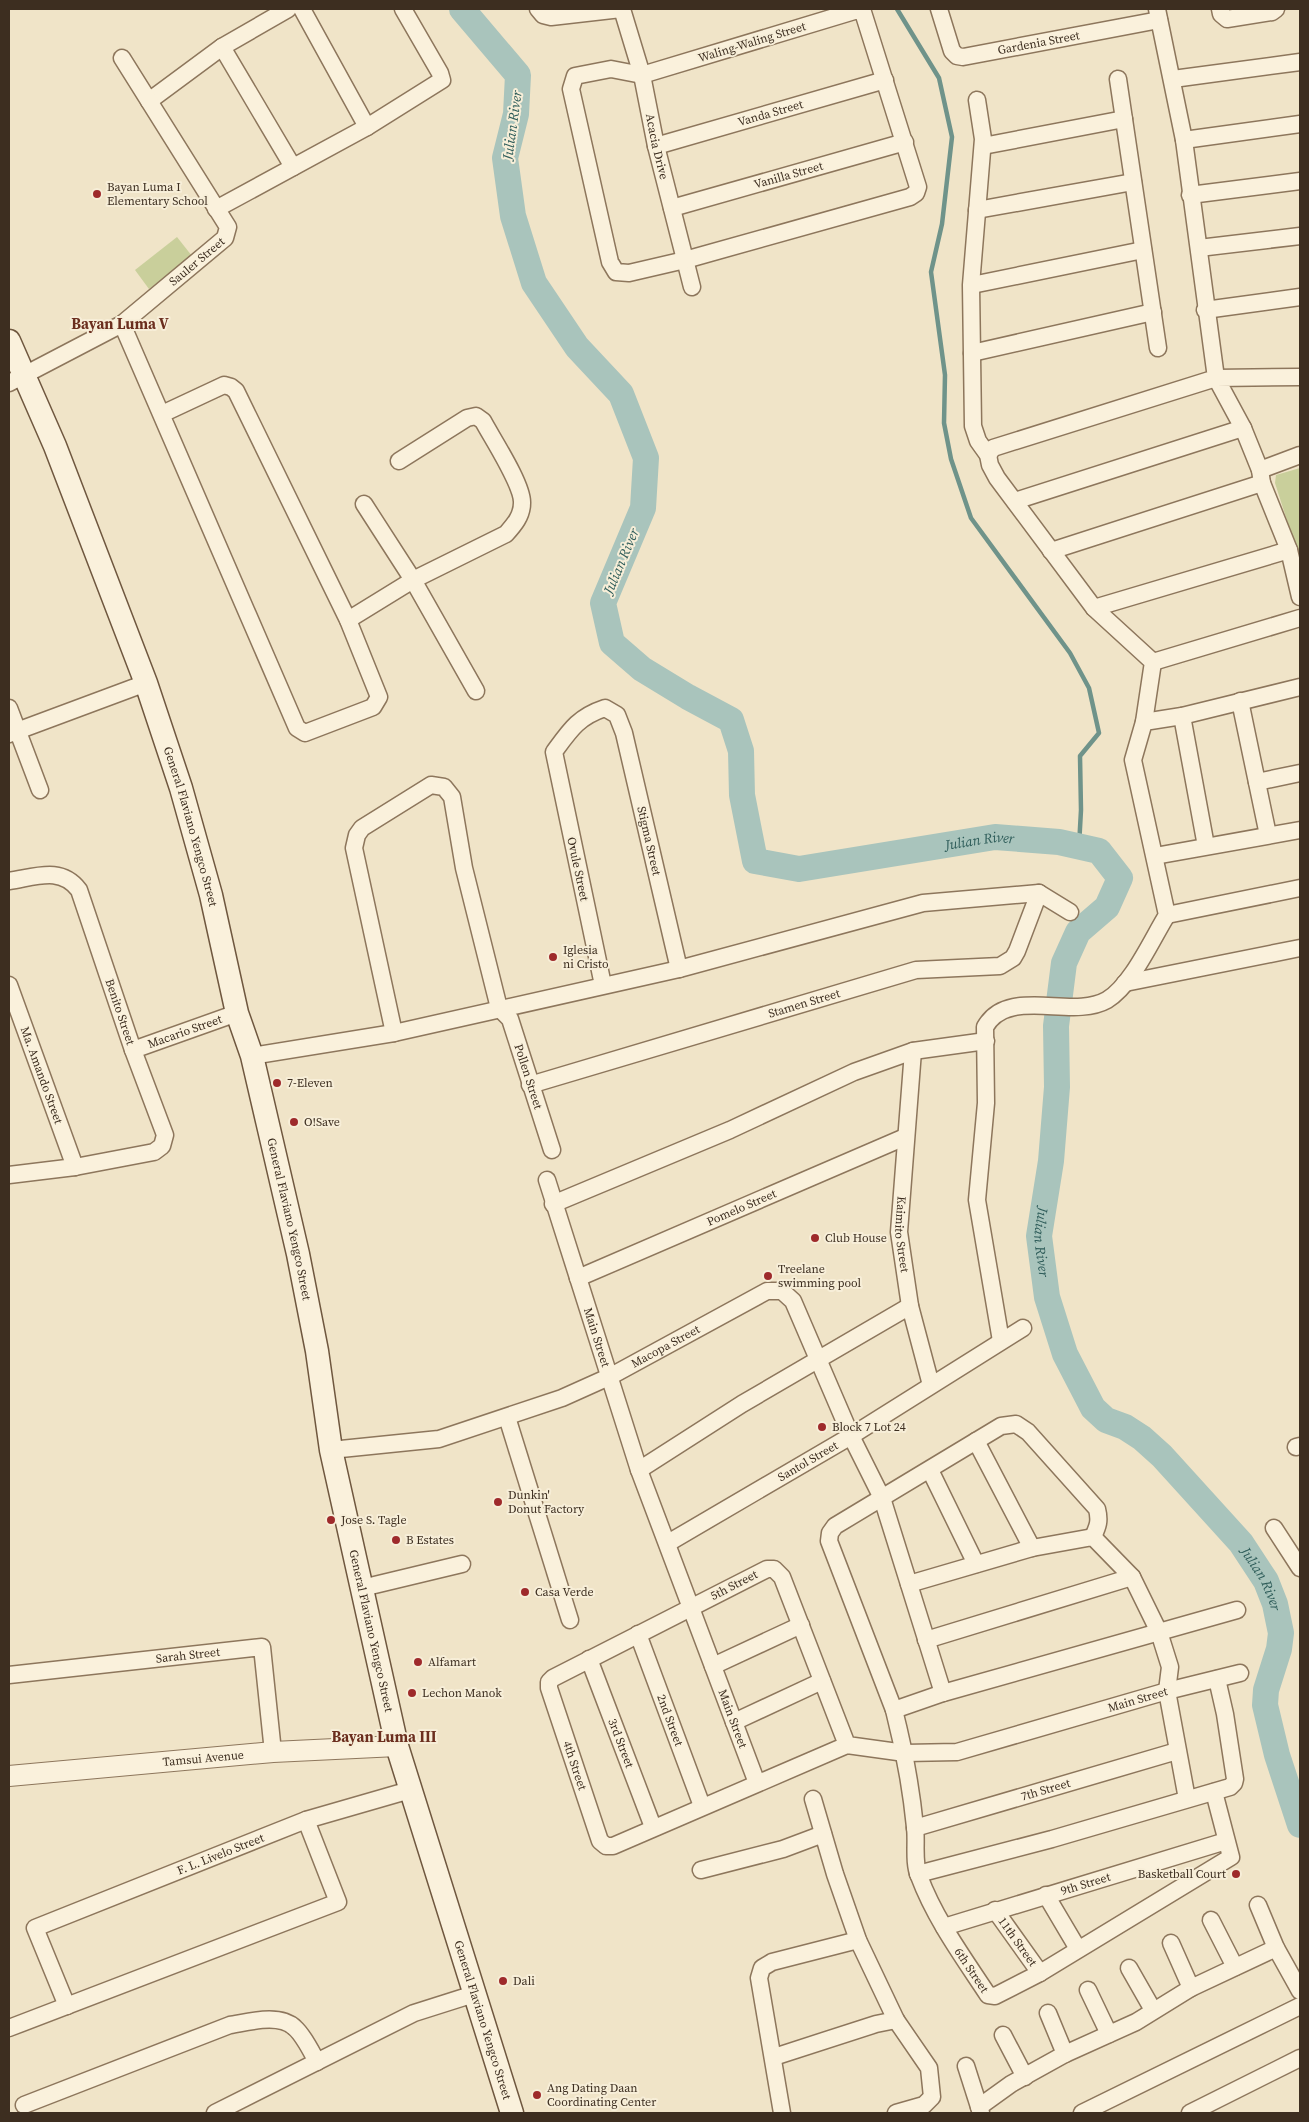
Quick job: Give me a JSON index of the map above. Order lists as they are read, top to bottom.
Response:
{
  "streets": {
    "main road": ["General Flaviano Yengco Street"],
    "street": [
      "Waling-Waling Street",
      "Gardenia Street",
      "Vanda Street",
      "Acacia Drive",
      "Vanilla Street",
      "Sauler Street",
      "Stigma Street",
      "Ovule Street",
      "Stamen Street",
      "Benito Street",
      "Macario Street",
      "Ma. Amando Street",
      "Pollen Street",
      "Pomelo Street",
      "Kaimito Street",
      "Main Street",
      "Macopa Street",
      "Santol Street",
      "5th Street",
      "Sarah Street",
      "2nd Street",
      "3rd Street",
      "Tamsui Avenue",
      "4th Street",
      "7th Street",
      "F. L. Livelo Street",
      "9th Street",
      "11th Street",
      "6th Street"
    ]
  },
  "crossings": [
    ["Waling-Waling Street", "Acacia Drive"],
    ["Vanda Street", "Acacia Drive"],
    ["Acacia Drive", "Vanilla Street"],
    ["Sauler Street", "General Flaviano Yengco Street"],
    ["General Flaviano Yengco Street", "Macario Street"],
    ["General Flaviano Yengco Street", "Macopa Street"],
    ["General Flaviano Yengco Street", "Tamsui Avenue"],
    ["General Flaviano Yengco Street", "F. L. Livelo Street"],
    ["Stigma Street", "Ovule Street"],
    ["Stamen Street", "Pollen Street"],
    ["Benito Street", "Macario Street"],
    ["Benito Street", "Ma. Amando Street"],
    ["Pomelo Street", "Kaimito Street"],
    ["Pomelo Street", "Main Street"],
    ["Kaimito Street", "Santol Street"],
    ["Main Street", "Macopa Street"],
    ["Main Street", "Santol Street"],
    ["Main Street", "5th Street"],
    ["Main Street", "4th Street"],
    ["Main Street", "6th Street"],
    ["Macopa Street", "Santol Street"],
    ["Macopa Street", "6th Street"],
    ["5th Street", "4th Street"],
    ["Sarah Street", "Tamsui Avenue"],
    ["2nd Street", "4th Street"],
    ["3rd Street", "4th Street"],
    ["7th Street", "6th Street"],
    ["9th Street", "11th Street"],
    ["9th Street", "6th Street"],
    ["11th Street", "6th Street"]
  ],
  "districts": ["Bayan Luma V", "Bayan Luma III"],
  "water": ["Julian River"],
  "places": [
    "Bayan Luma I Elementary School",
    "Iglesia ni Cristo",
    "7-Eleven",
    "O!Save",
    "Club House",
    "Treelane swimming pool",
    "Block 7 Lot 24",
    "Dunkin' Donut Factory",
    "Jose S. Tagle",
    "B Estates",
    "Casa Verde",
    "Alfamart",
    "Lechon Manok",
    "Basketball Court",
    "Dali",
    "Ang Dating Daan Coordinating Center"
  ]
}
